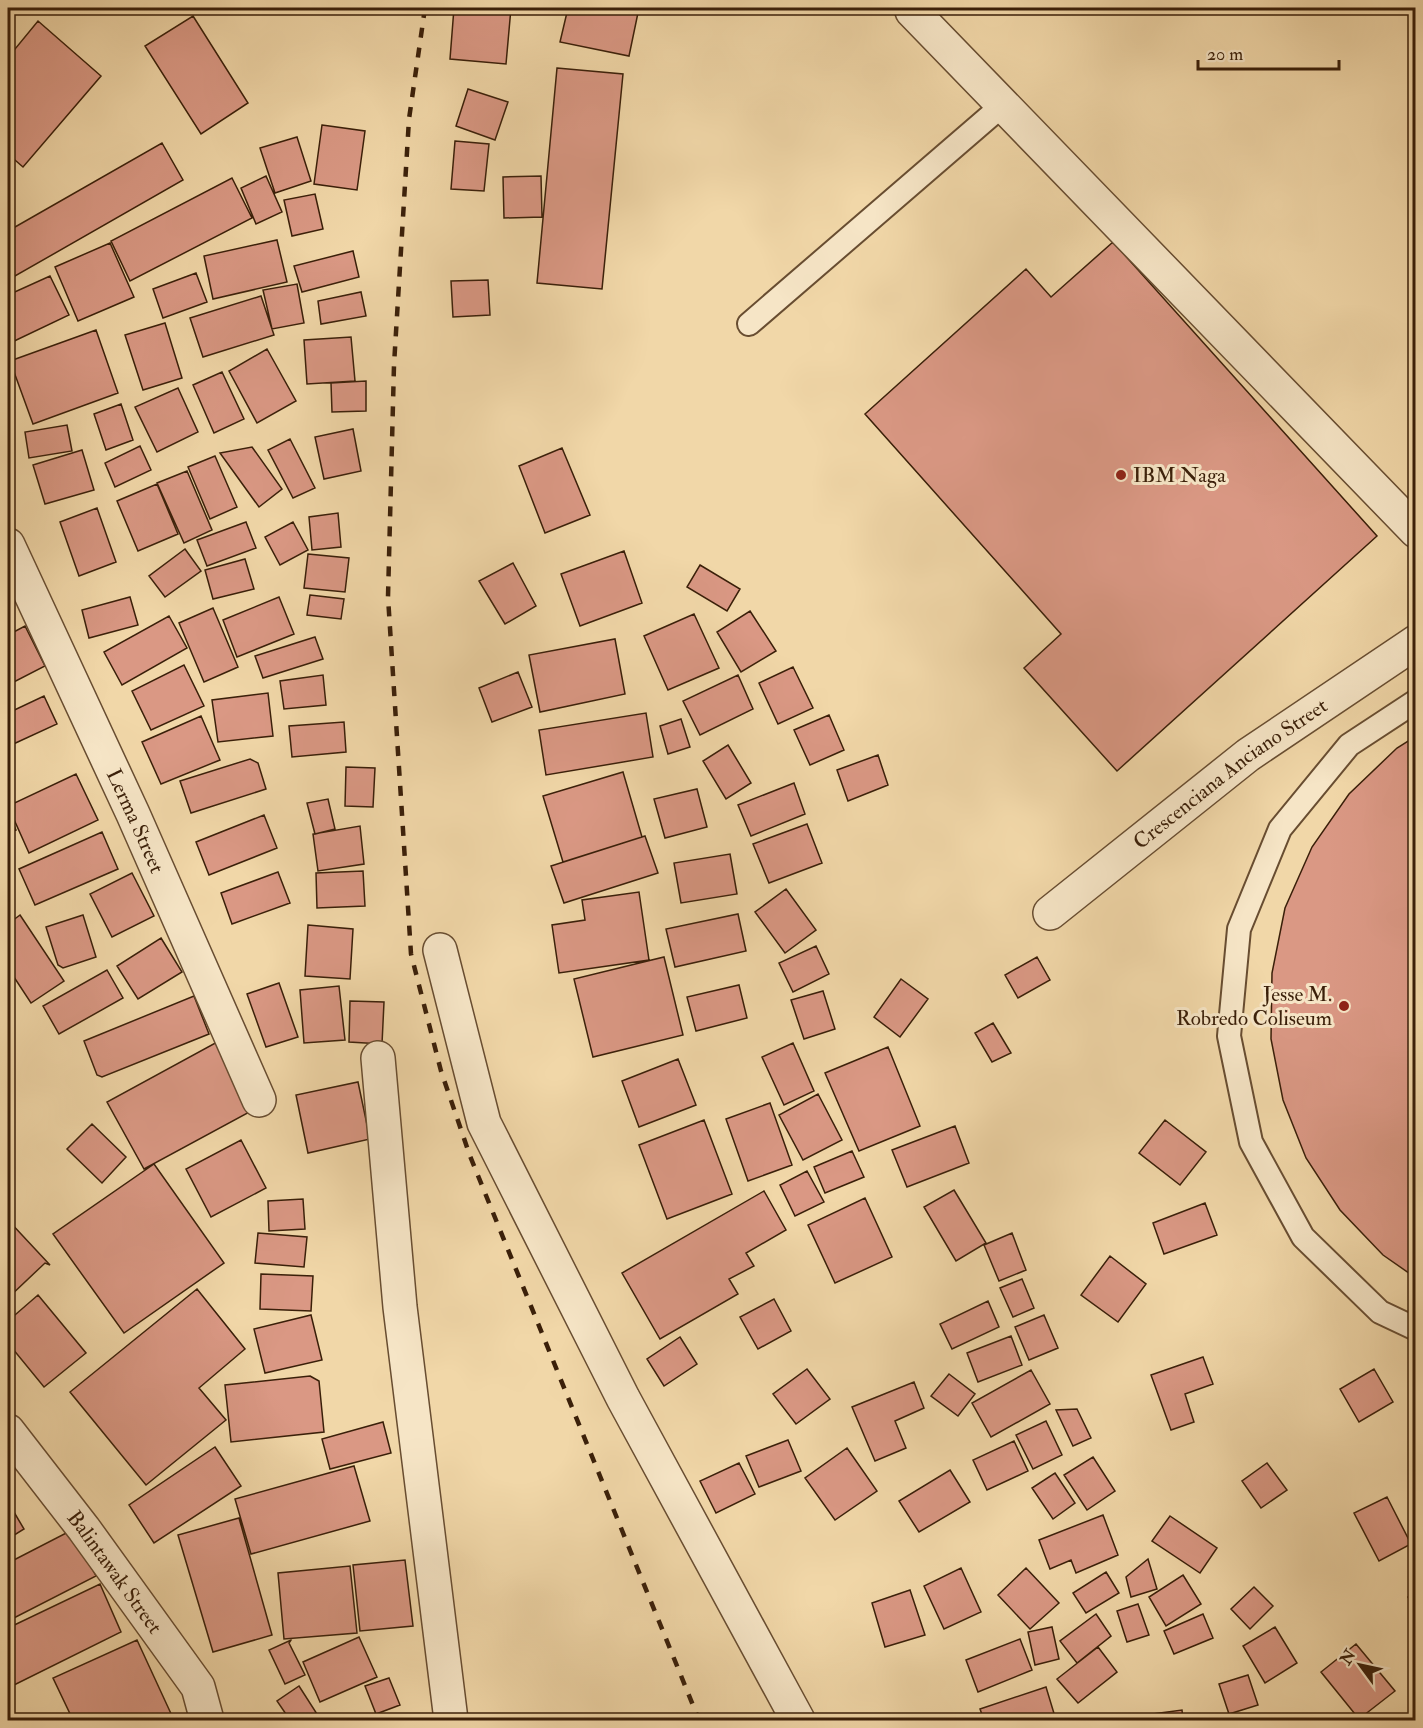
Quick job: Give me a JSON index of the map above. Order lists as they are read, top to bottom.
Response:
{
  "streets": {
    "street": ["Crescenciana Anciano Street", "Lerma Street", "Balintawak Street"]
  },
  "places": ["IBM Naga", "Jesse M. Robredo Coliseum"],
  "scale_bar": "20 m",
  "north": "top left"
}
